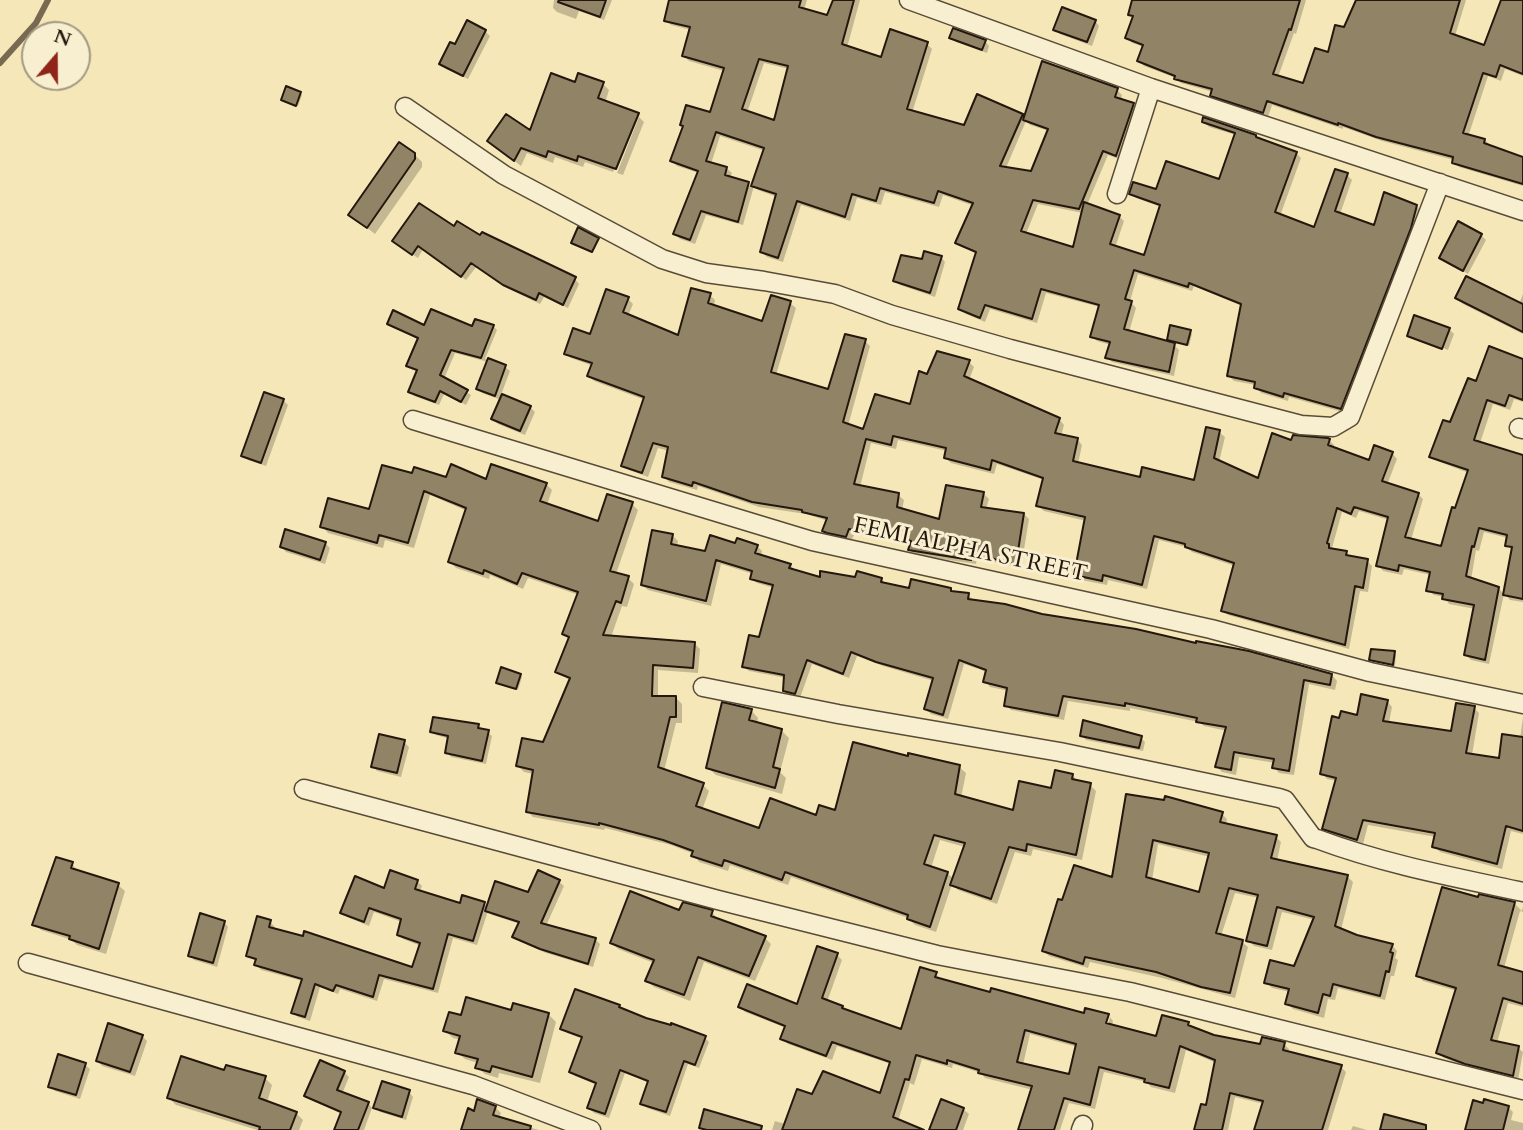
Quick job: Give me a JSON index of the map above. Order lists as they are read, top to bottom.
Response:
{
  "streets": {
    "street": ["FEMI ALPHA STREET"]
  },
  "north": "top"
}
